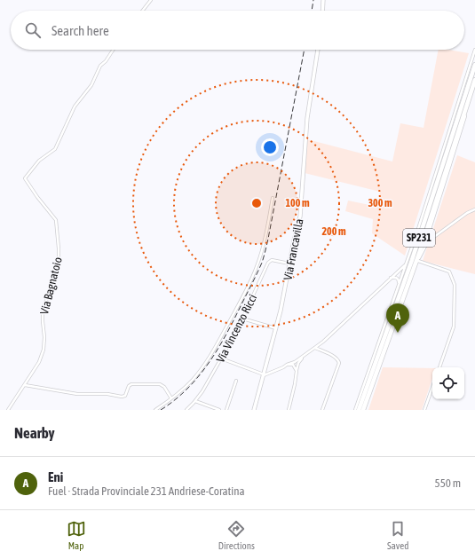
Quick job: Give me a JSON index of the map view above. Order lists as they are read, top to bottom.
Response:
{
  "streets": {
    "highway": ["SP231"],
    "street": ["Via Francavilla", "Via Bagnatoio", "Via Vincenzo Ricci"]
  },
  "crossings": [
    ["Via Francavilla", "Via Vincenzo Ricci"]
  ],
  "page": {
    "search": "Search here",
    "pins": "A",
    "heading": "Nearby",
    "list": [
      {
        "mark": "A",
        "name": "Eni",
        "note": "Fuel · Strada Provinciale 231 Andriese-Coratina",
        "value": "550 m"
      }
    ],
    "nav": ["Map", "Directions", "Saved"]
  },
  "rings": ["100 m", "300 m", "200 m"]
}
